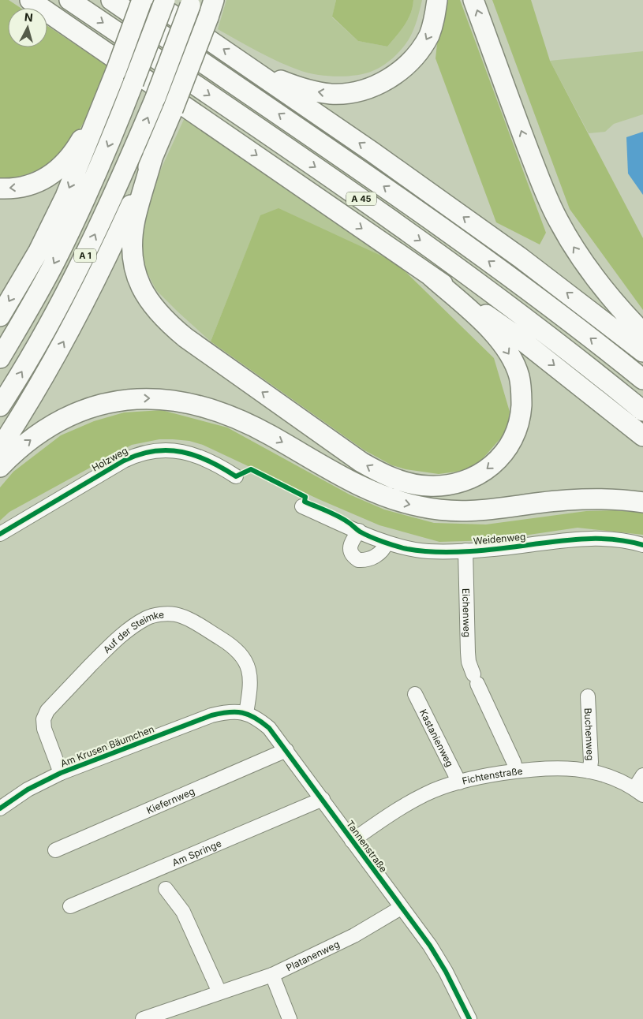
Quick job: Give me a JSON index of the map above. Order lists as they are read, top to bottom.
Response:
{
  "streets": {
    "highway": ["A 45", "A 1"],
    "street": [
      "Holzweg",
      "Weidenweg",
      "Eichenweg",
      "Auf der Steimke",
      "Buchenweg",
      "Kastanienweg",
      "Am Krusen Bäumchen",
      "Fichtenstraße",
      "Kiefernweg",
      "Tannenstraße",
      "Am Springe",
      "Platanenweg"
    ]
  },
  "crossings": [
    ["Weidenweg", "Eichenweg"],
    ["Eichenweg", "Fichtenstraße"],
    ["Auf der Steimke", "Am Krusen Bäumchen"],
    ["Auf der Steimke", "Tannenstraße"],
    ["Buchenweg", "Fichtenstraße"],
    ["Kastanienweg", "Fichtenstraße"],
    ["Am Krusen Bäumchen", "Tannenstraße"],
    ["Fichtenstraße", "Tannenstraße"],
    ["Kiefernweg", "Tannenstraße"],
    ["Tannenstraße", "Am Springe"],
    ["Tannenstraße", "Platanenweg"]
  ],
  "north": "top"
}
